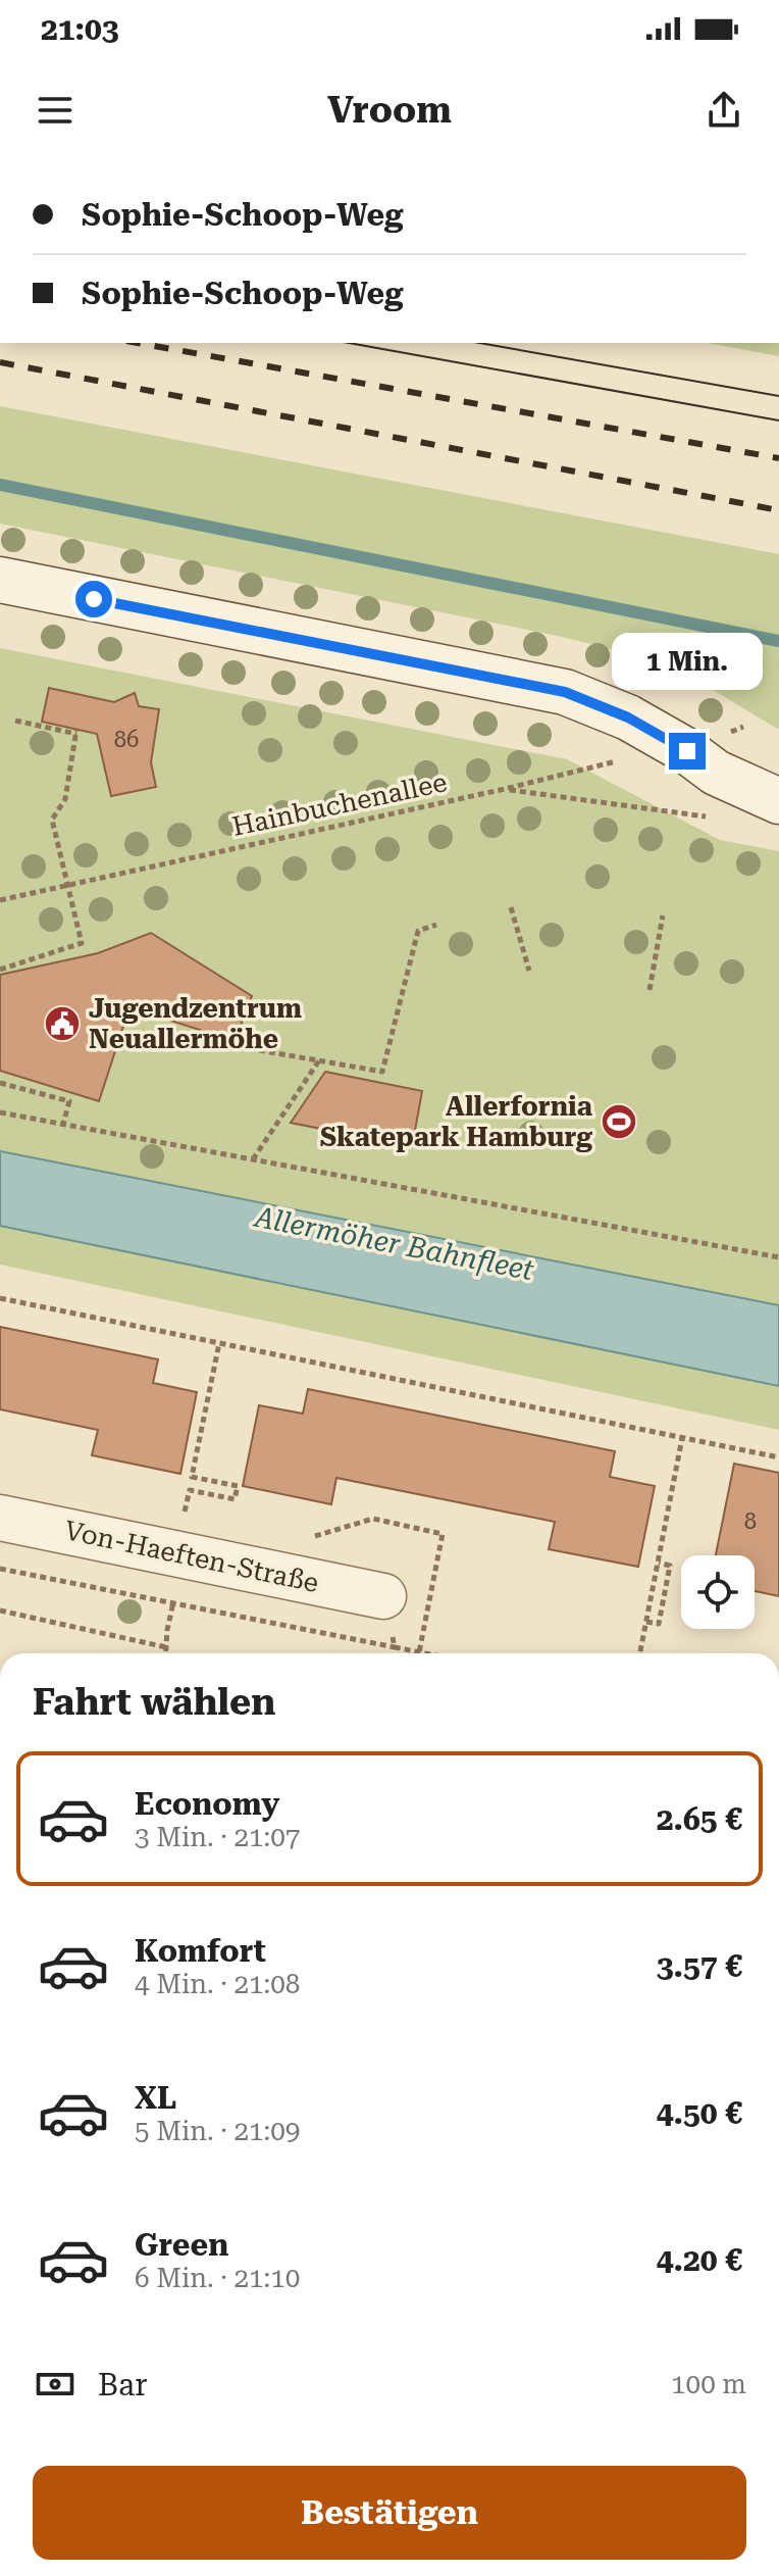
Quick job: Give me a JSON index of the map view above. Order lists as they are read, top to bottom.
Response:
{
  "streets": {
    "street": ["Von-Haeften-Straße"],
    "path": ["Hainbuchenallee"]
  },
  "water": ["Allermöher Bahnfleet"],
  "places": {
    "public building": ["Jugendzentrum Neuallermöhe"],
    "sports": ["Allerfornia Skatepark Hamburg"]
  },
  "house_numbers": ["86", "8"],
  "page": {
    "status": "21:03",
    "header": "Vroom",
    "banner": ["Sophie-Schoop-Weg", "Sophie-Schoop-Weg"],
    "bubble": "1 Min.",
    "heading": "Fahrt wählen",
    "list": [
      {
        "name": "Economy",
        "note": "3 Min. · 21:07",
        "value": "2.65 €"
      },
      {
        "name": "Komfort",
        "note": "4 Min. · 21:08",
        "value": "3.57 €"
      },
      {
        "name": "XL",
        "note": "5 Min. · 21:09",
        "value": "4.50 €"
      },
      {
        "name": "Green",
        "note": "6 Min. · 21:10",
        "value": "4.20 €"
      }
    ],
    "pay": ["Bar", "100 m"],
    "buttons": "Bestätigen"
  }
}
